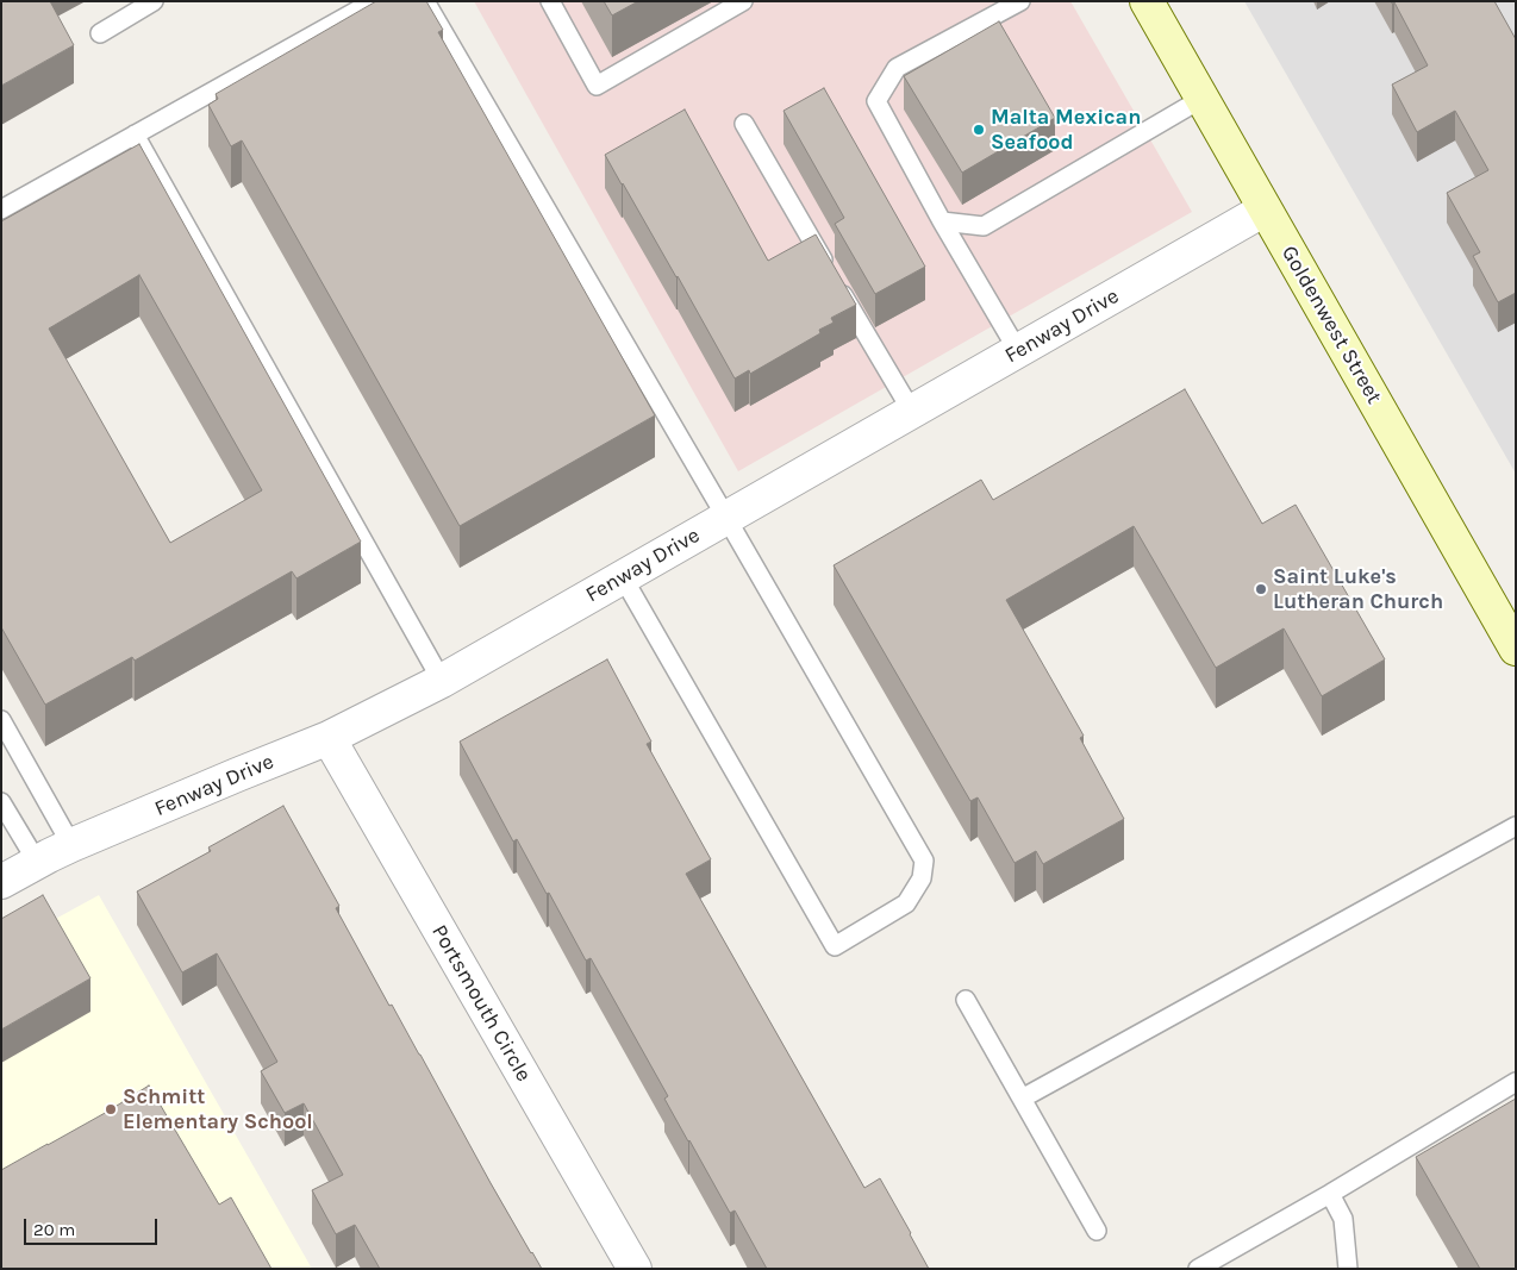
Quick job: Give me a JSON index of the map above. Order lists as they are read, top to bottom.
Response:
{
  "streets": {
    "main road": ["Goldenwest Street"],
    "street": ["Fenway Drive", "Portsmouth Circle"]
  },
  "crossings": [
    ["Goldenwest Street", "Fenway Drive"],
    ["Fenway Drive", "Portsmouth Circle"]
  ],
  "places": ["Malta Mexican Seafood", "Saint Luke's Lutheran Church", "Schmitt Elementary School"],
  "scale_bar": "20 m"
}
